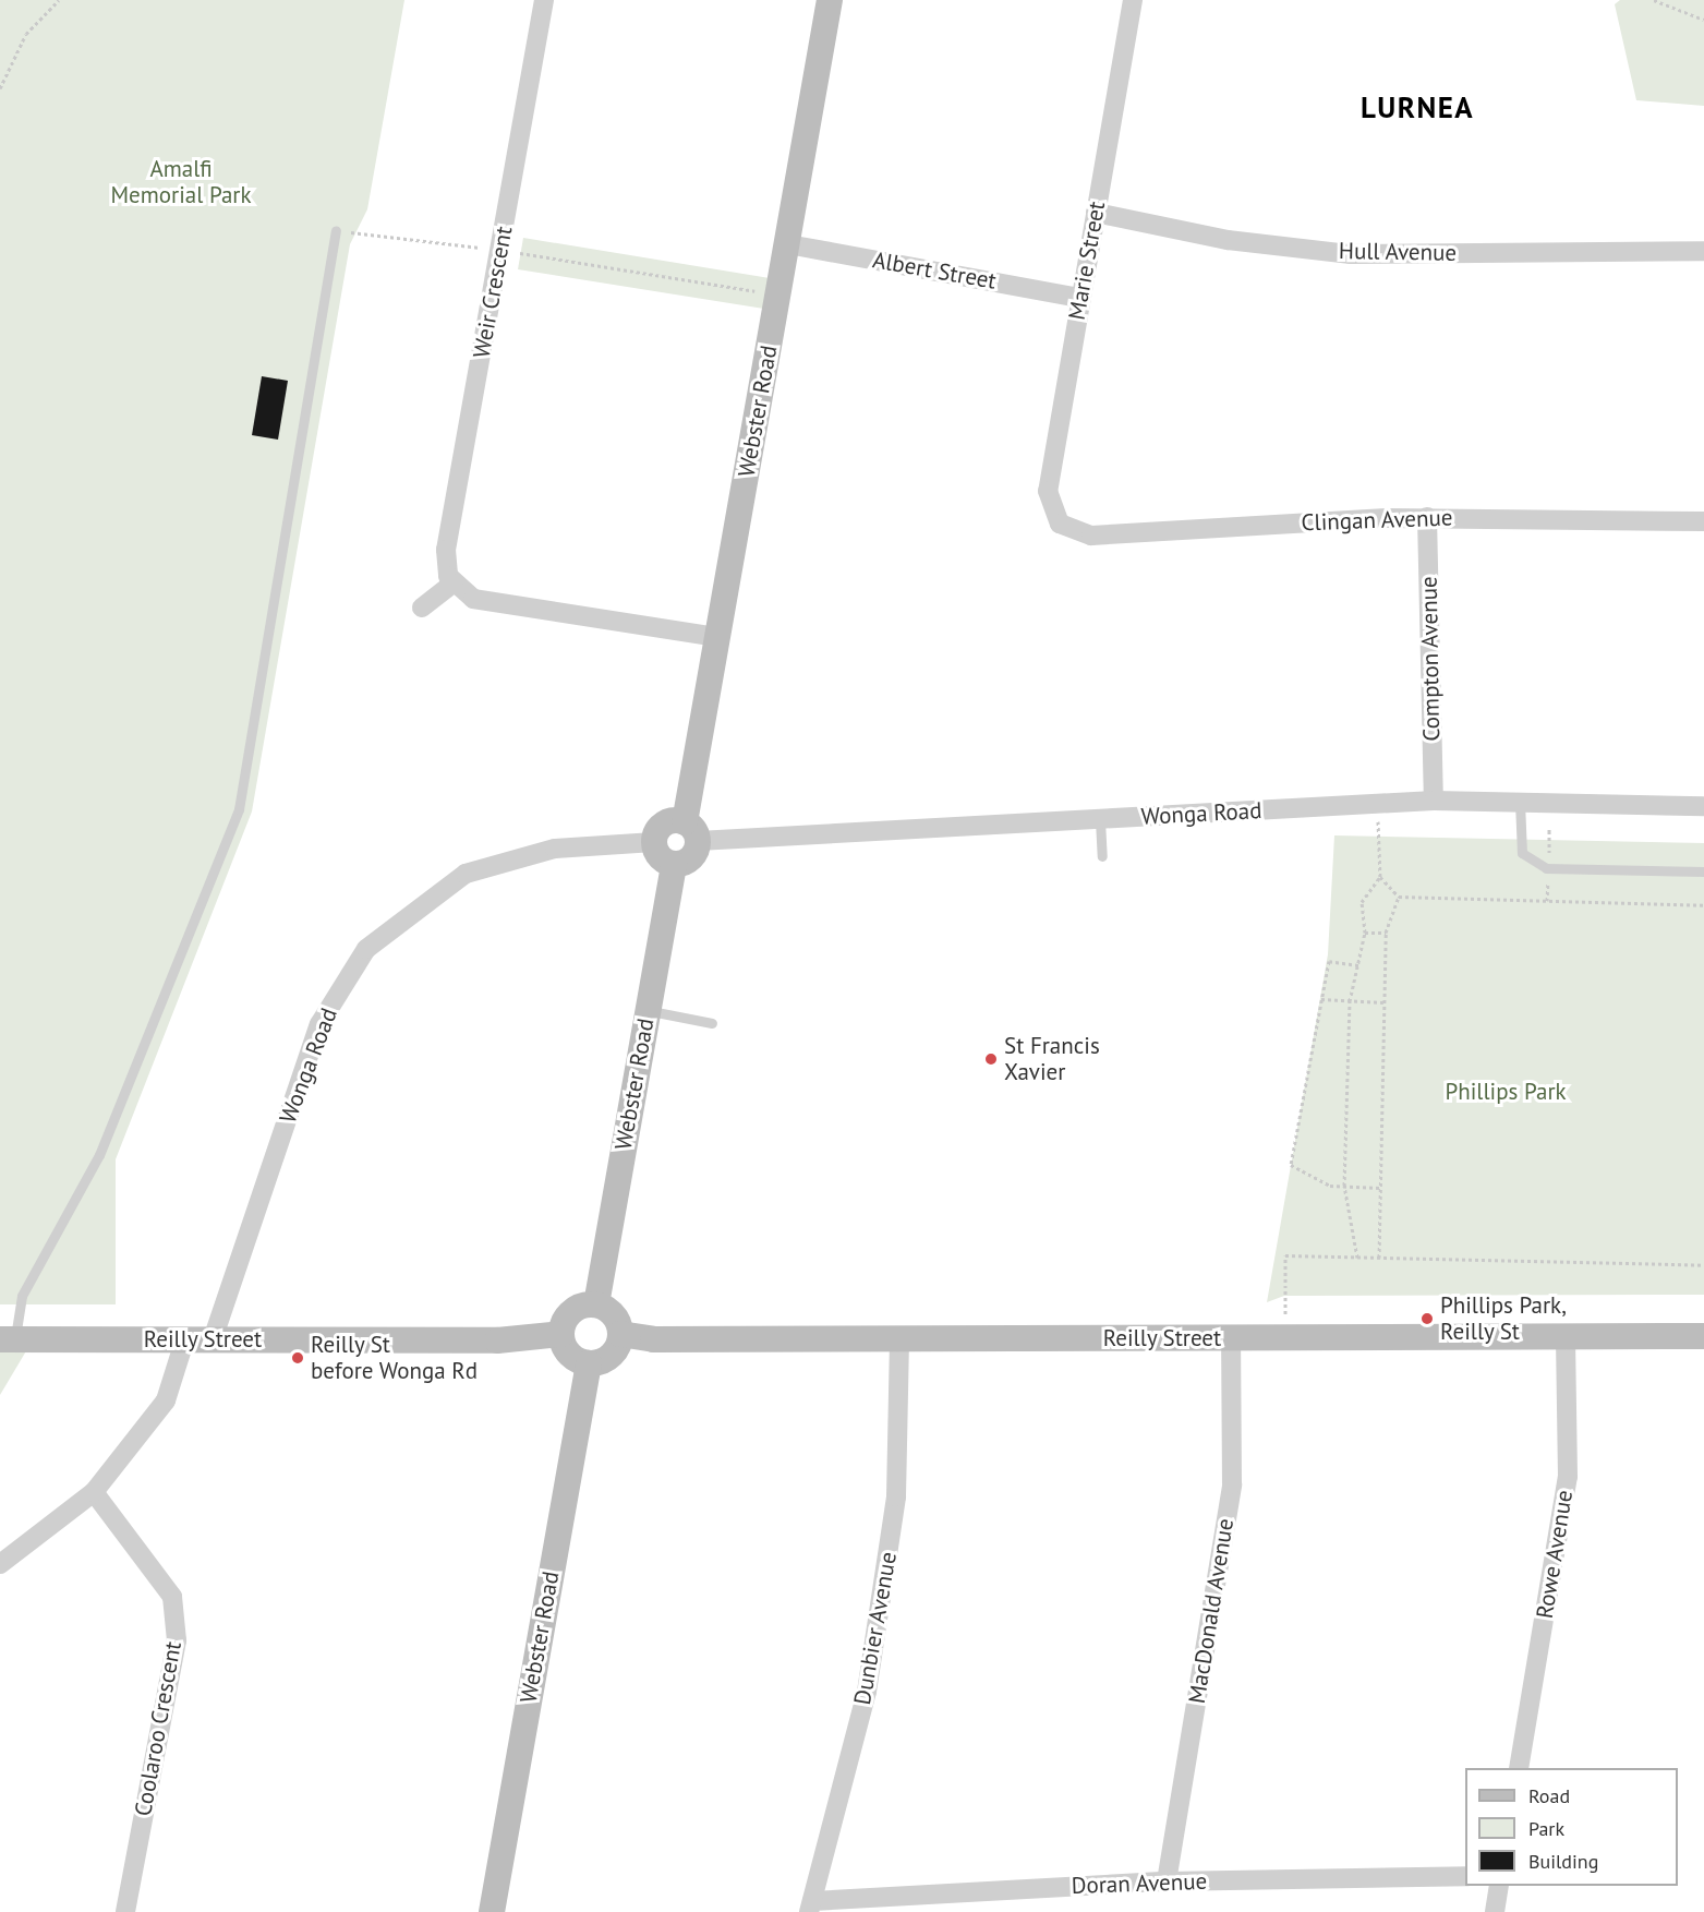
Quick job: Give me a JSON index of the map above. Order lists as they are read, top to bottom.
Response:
{
  "streets": {
    "street": [
      "Hull Avenue",
      "Marie Street",
      "Albert Street",
      "Weir Crescent",
      "Webster Road",
      "Clingan Avenue",
      "Compton Avenue",
      "Wonga Road",
      "Reilly Street",
      "Rowe Avenue",
      "MacDonald Avenue",
      "Dunbier Avenue",
      "Coolaroo Crescent",
      "Doran Avenue"
    ]
  },
  "crossings": [
    ["Hull Avenue", "Marie Street"],
    ["Marie Street", "Albert Street"],
    ["Marie Street", "Clingan Avenue"],
    ["Albert Street", "Webster Road"],
    ["Webster Road", "Wonga Road"],
    ["Webster Road", "Reilly Street"],
    ["Clingan Avenue", "Compton Avenue"],
    ["Compton Avenue", "Wonga Road"],
    ["Wonga Road", "Reilly Street"],
    ["Reilly Street", "Rowe Avenue"],
    ["Reilly Street", "MacDonald Avenue"],
    ["Reilly Street", "Dunbier Avenue"],
    ["MacDonald Avenue", "Doran Avenue"],
    ["Dunbier Avenue", "Doran Avenue"]
  ],
  "districts": ["LURNEA"],
  "parks": ["Amalfi Memorial Park", "Phillips Park"],
  "places": ["St Francis Xavier", "Phillips Park, Reilly St", "Reilly St before Wonga Rd"],
  "legend": ["Road", "Park", "Building"]
}
